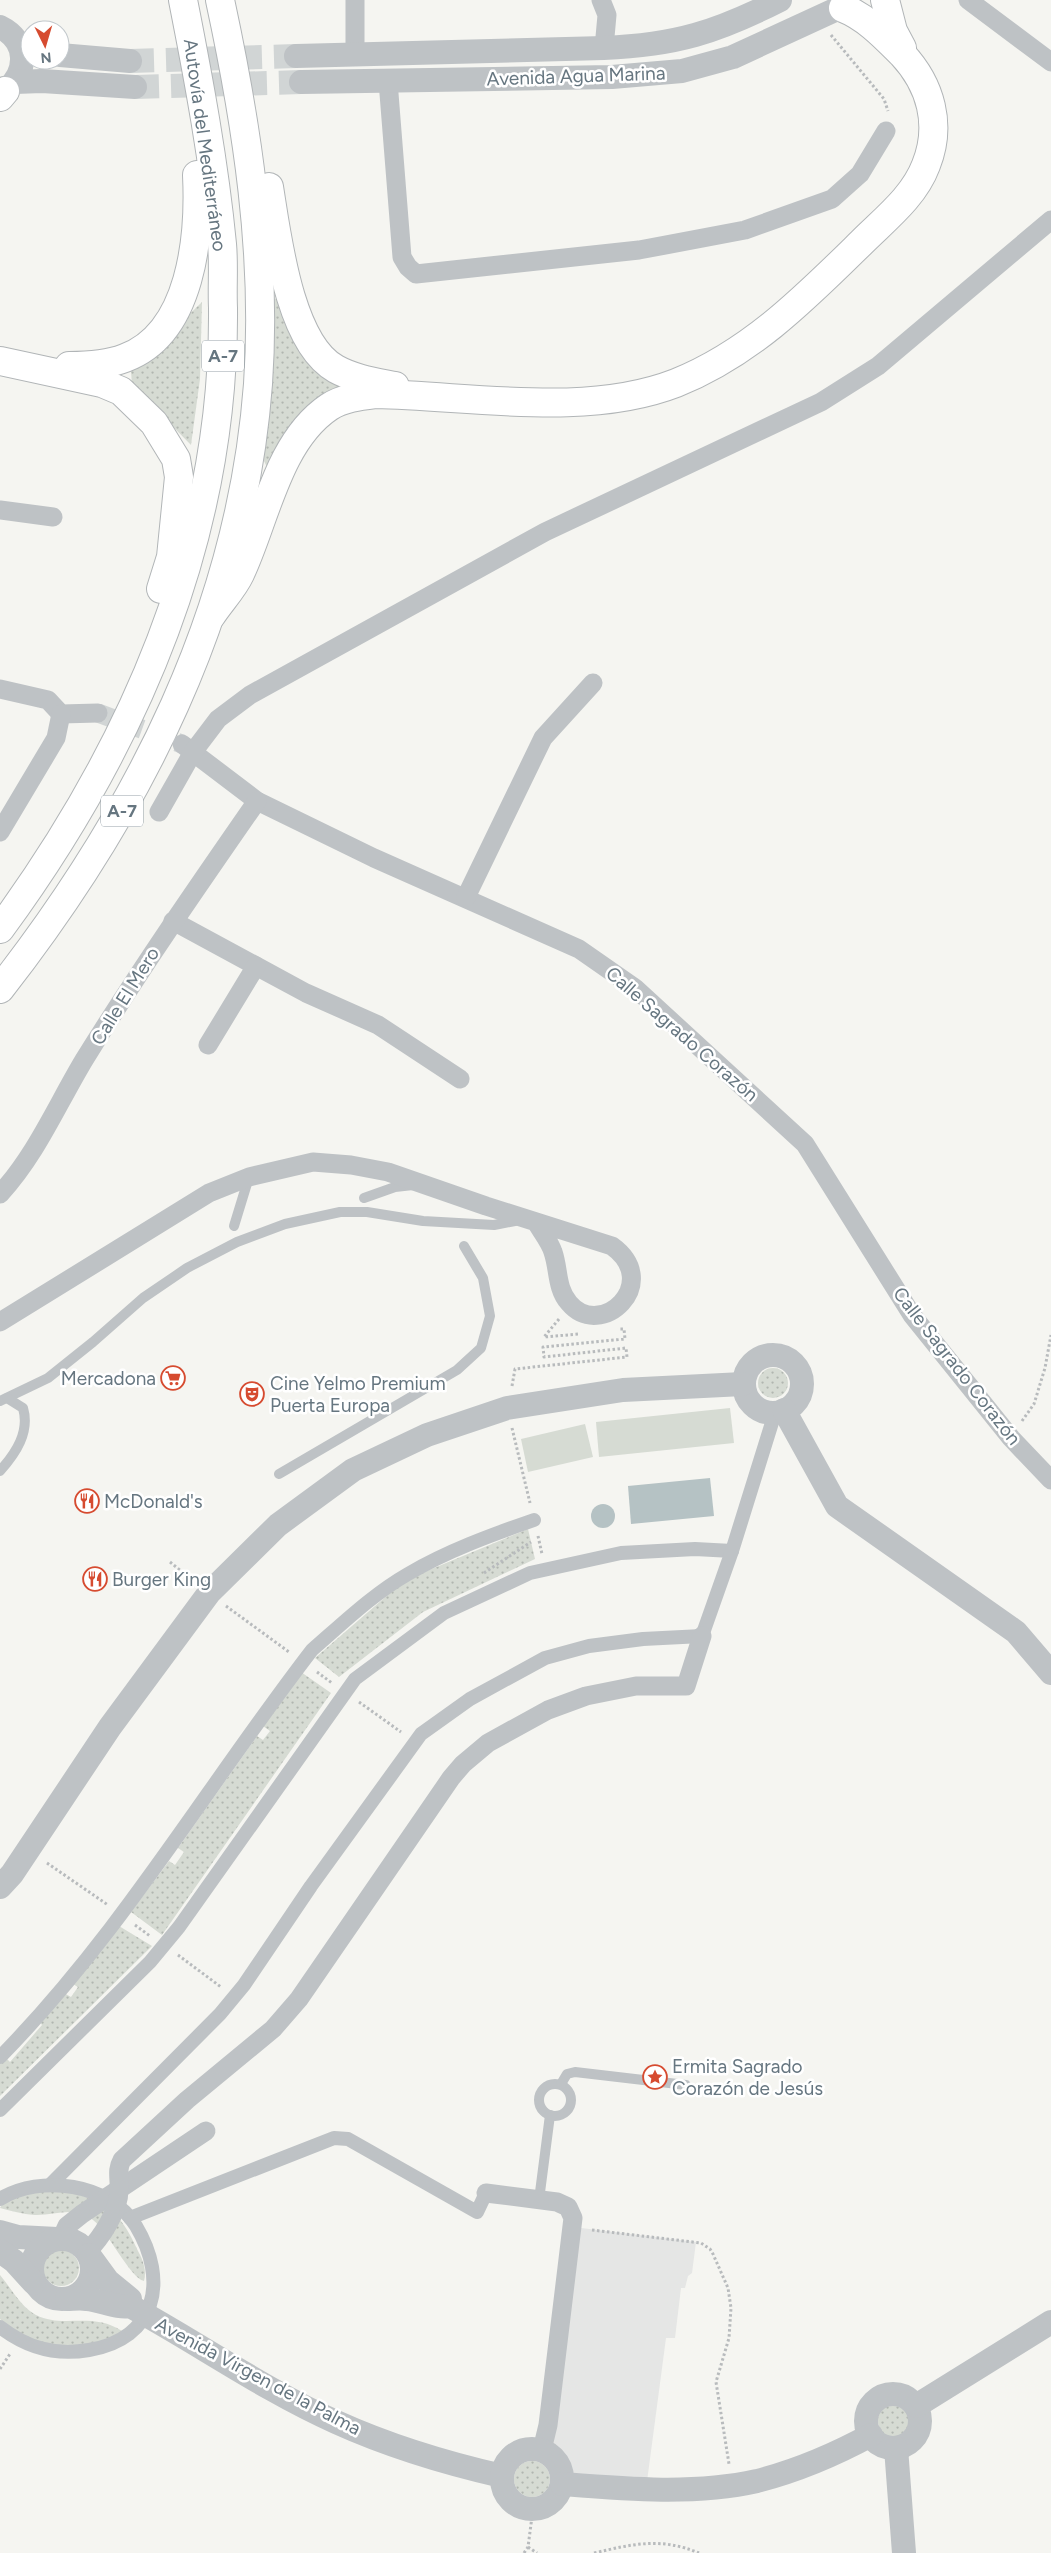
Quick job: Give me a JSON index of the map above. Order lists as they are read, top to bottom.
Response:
{
  "streets": {
    "highway": ["Autovía del Mediterráneo", "A-7"],
    "street": [
      "Avenida Agua Marina",
      "Calle El Mero",
      "Calle Sagrado Corazón",
      "Avenida Virgen de la Palma"
    ]
  },
  "crossings": [
    ["Calle El Mero", "Calle Sagrado Corazón"]
  ],
  "places": {
    "supermarket": ["Mercadona"],
    "theatre": ["Cine Yelmo Premium Puerta Europa"],
    "restaurant": ["McDonald's", "Burger King"],
    "place": ["Ermita Sagrado Corazón de Jesús"]
  },
  "north": "bottom"
}
